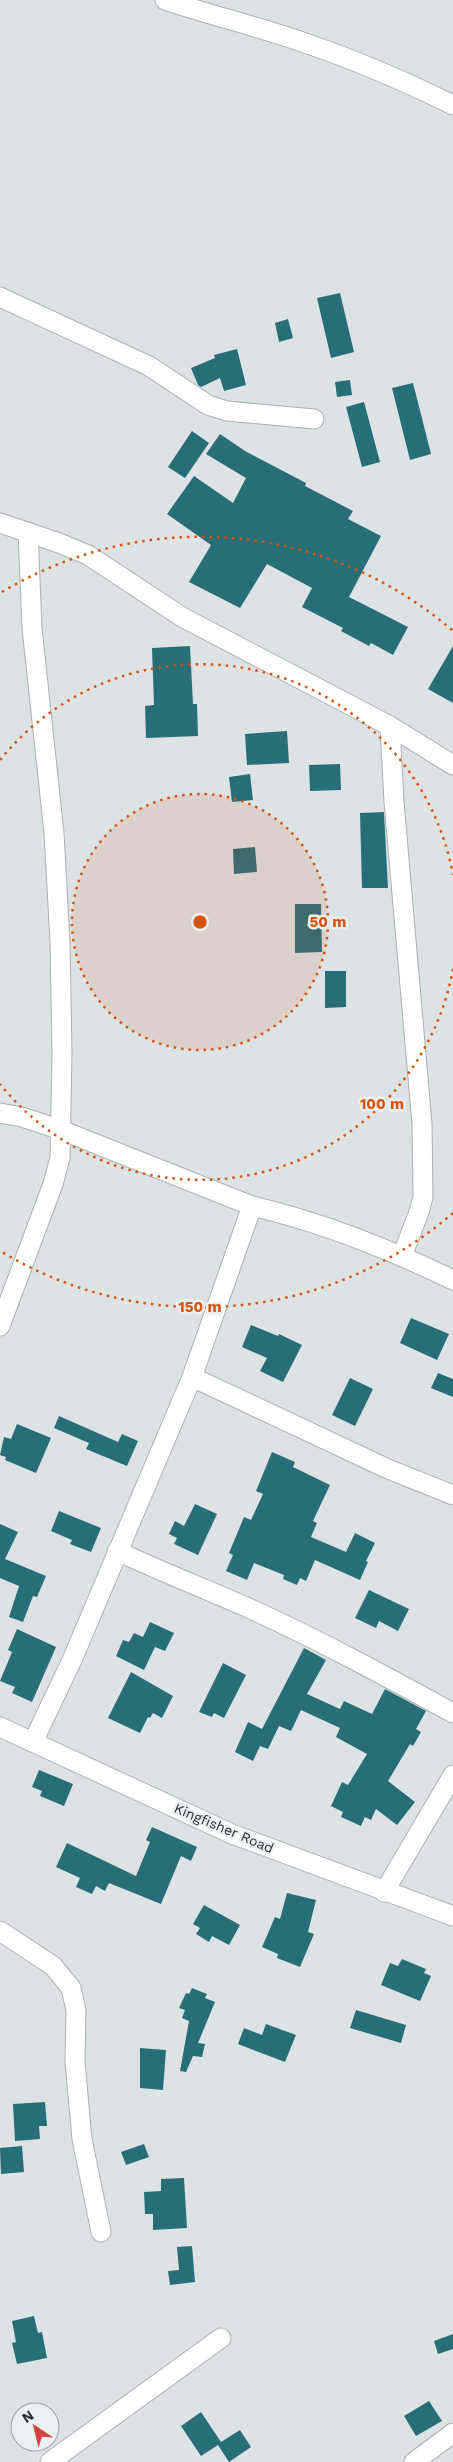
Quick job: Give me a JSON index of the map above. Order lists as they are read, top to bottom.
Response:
{
  "streets": {
    "street": ["Kingfisher Road"]
  },
  "north": "top left",
  "rings": ["50 m", "100 m", "150 m"]
}
